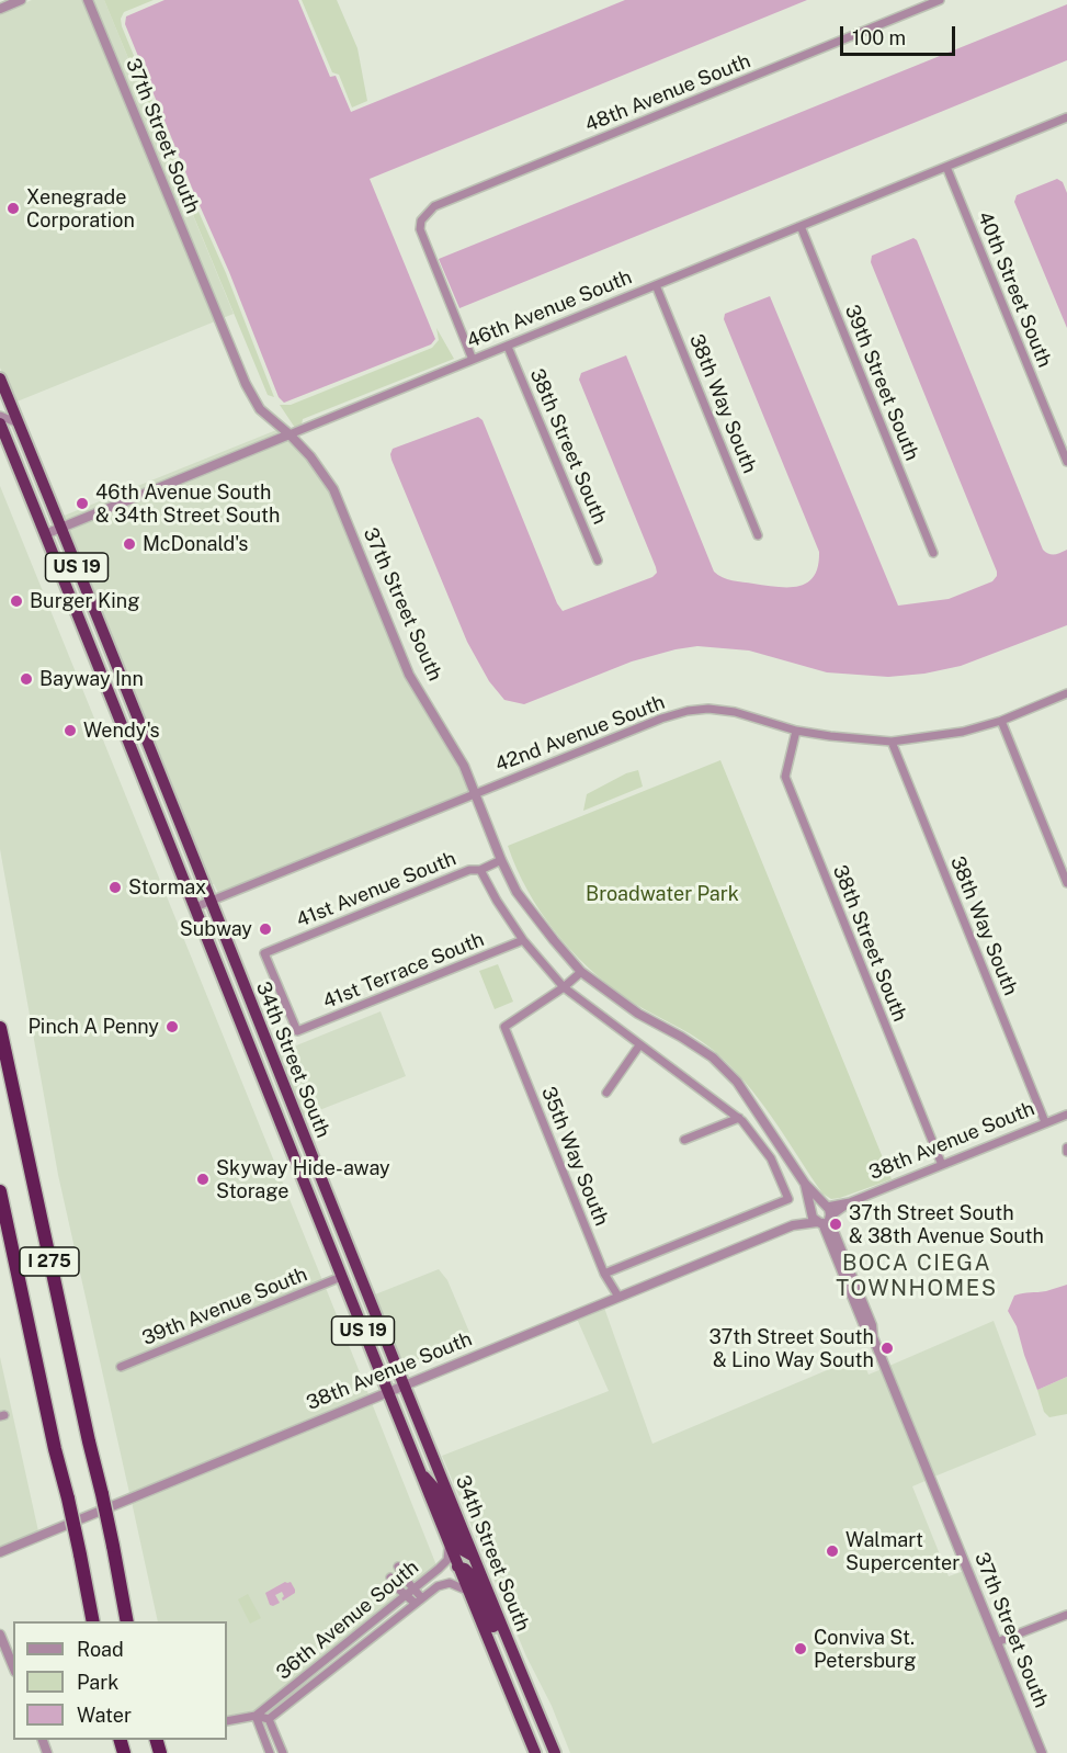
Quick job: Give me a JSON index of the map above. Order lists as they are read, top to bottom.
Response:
{
  "streets": {
    "highway": ["US 19", "34th Street South", "I 275"],
    "street": [
      "48th Avenue South",
      "37th Street South",
      "40th Street South",
      "46th Avenue South",
      "39th Street South",
      "38th Way South",
      "38th Street South",
      "42nd Avenue South",
      "41st Avenue South",
      "41st Terrace South",
      "38th Avenue South",
      "35th Way South",
      "39th Avenue South",
      "36th Avenue South"
    ]
  },
  "crossings": [
    ["48th Avenue South", "46th Avenue South"],
    ["37th Street South", "46th Avenue South"],
    ["37th Street South", "42nd Avenue South"],
    ["37th Street South", "41st Avenue South"],
    ["37th Street South", "38th Avenue South"],
    ["40th Street South", "46th Avenue South"],
    ["46th Avenue South", "39th Street South"],
    ["46th Avenue South", "38th Way South"],
    ["46th Avenue South", "38th Street South"],
    ["46th Avenue South", "34th Street South"],
    ["38th Way South", "42nd Avenue South"],
    ["38th Way South", "38th Avenue South"],
    ["38th Street South", "42nd Avenue South"],
    ["38th Street South", "38th Avenue South"],
    ["42nd Avenue South", "34th Street South"],
    ["41st Avenue South", "41st Terrace South"],
    ["34th Street South", "38th Avenue South"],
    ["34th Street South", "39th Avenue South"],
    ["34th Street South", "36th Avenue South"],
    ["38th Avenue South", "35th Way South"]
  ],
  "districts": ["BOCA CIEGA TOWNHOMES"],
  "parks": ["Broadwater Park"],
  "places": [
    "Xenegrade Corporation",
    "46th Avenue South & 34th Street South",
    "McDonald's",
    "Burger King",
    "Bayway Inn",
    "Wendy's",
    "Stormax",
    "Subway",
    "Pinch A Penny",
    "Skyway Hide-away Storage",
    "37th Street South & 38th Avenue South",
    "37th Street South & Lino Way South",
    "Walmart Supercenter",
    "Conviva St. Petersburg"
  ],
  "legend": ["Road", "Park", "Water"],
  "scale_bar": "100 m"
}
